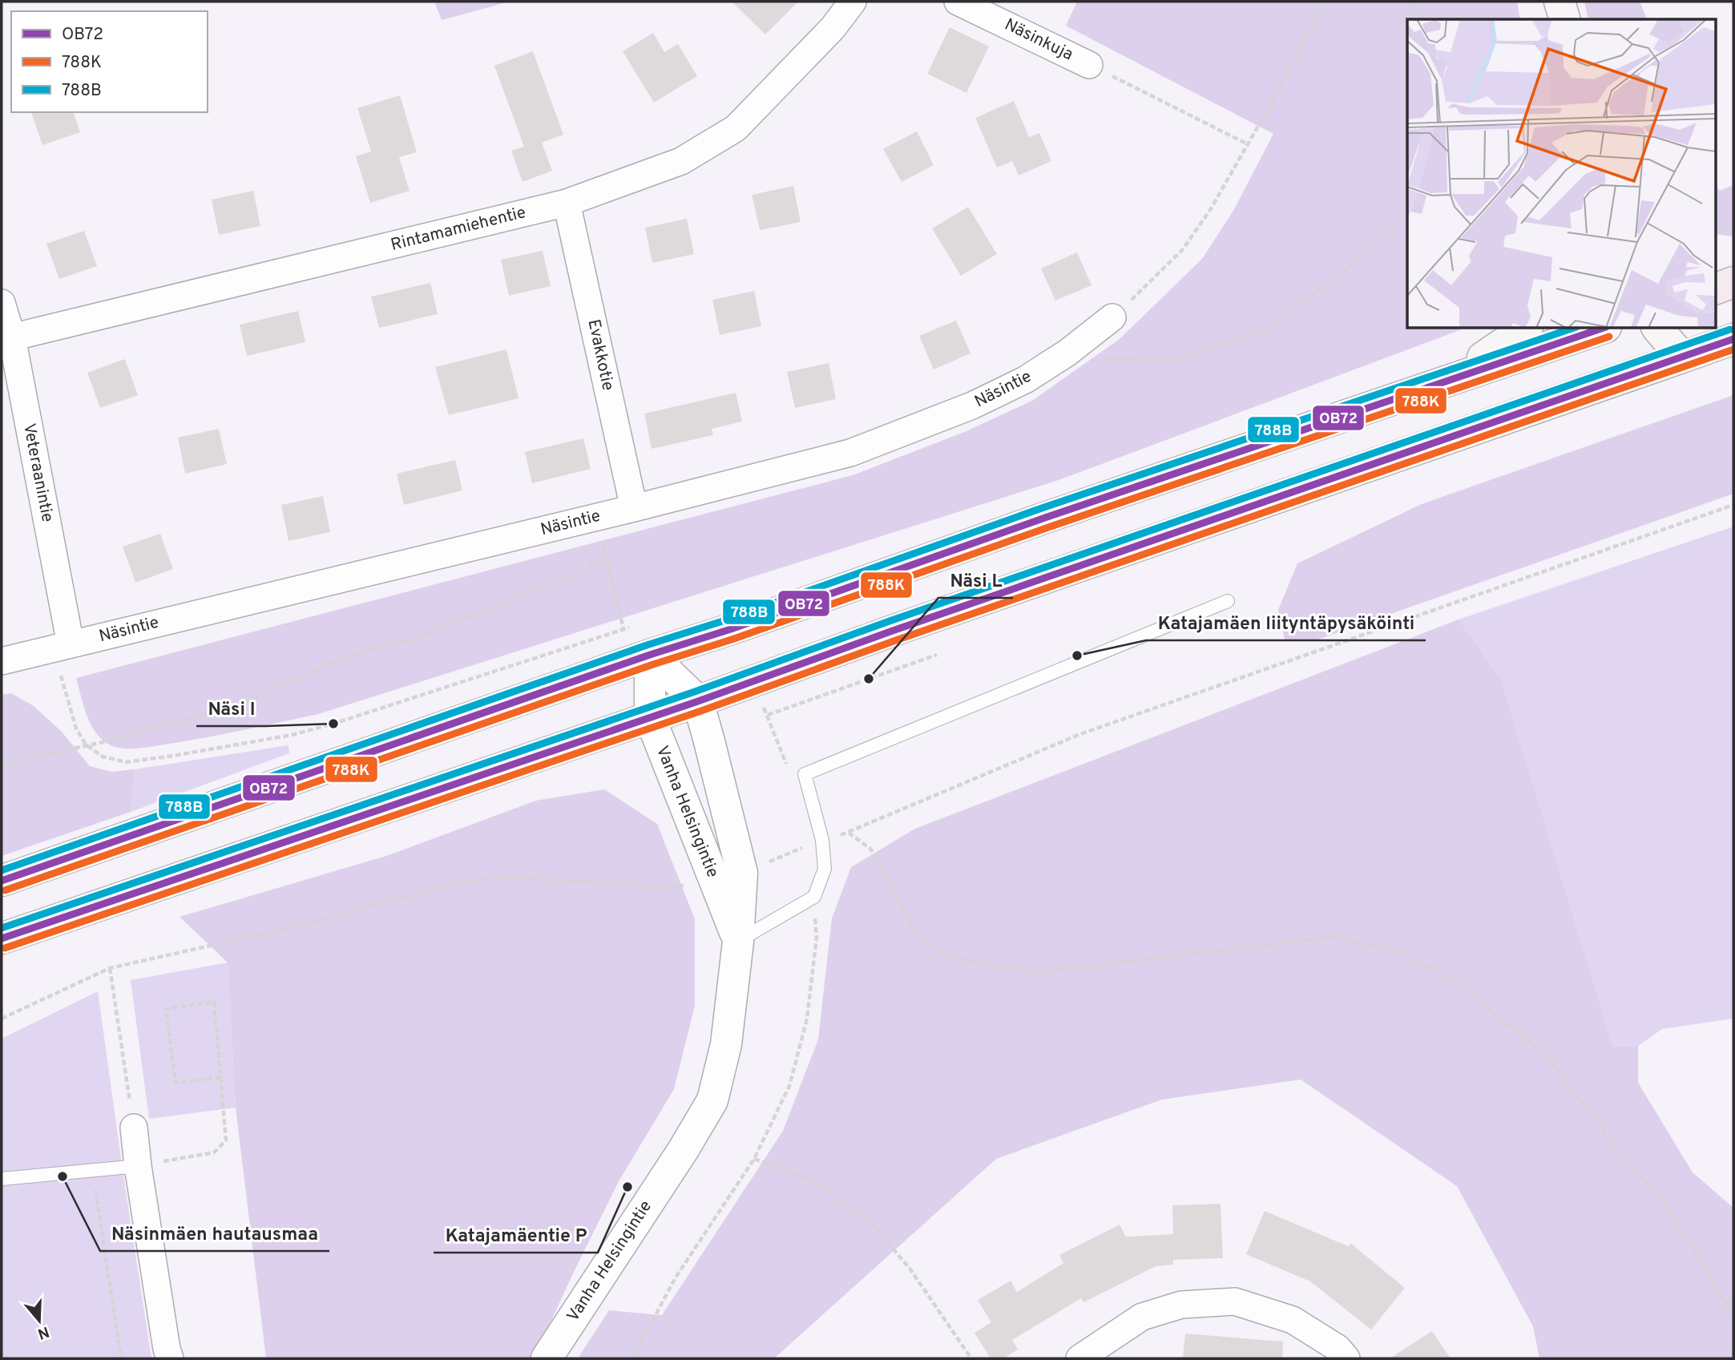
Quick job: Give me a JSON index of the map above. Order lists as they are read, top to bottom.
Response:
{
  "streets": {
    "street": [
      "Näsinkuja",
      "Rintamamiehentie",
      "Evakkotie",
      "Näsintie",
      "Veteraanintie",
      "Vanha Helsingintie"
    ]
  },
  "crossings": [
    ["Rintamamiehentie", "Evakkotie"],
    ["Rintamamiehentie", "Veteraanintie"],
    ["Evakkotie", "Näsintie"],
    ["Näsintie", "Veteraanintie"]
  ],
  "places": [
    "Katajamäen liityntäpysäköinti",
    "Näsi L",
    "Näsi I",
    "Näsinmäen hautausmaa",
    "Katajamäentie P"
  ],
  "lines": ["transit line OB72", "transit line 788B", "transit line 788K"],
  "legend": ["OB72", "788K", "788B"],
  "north": "bottom"
}
